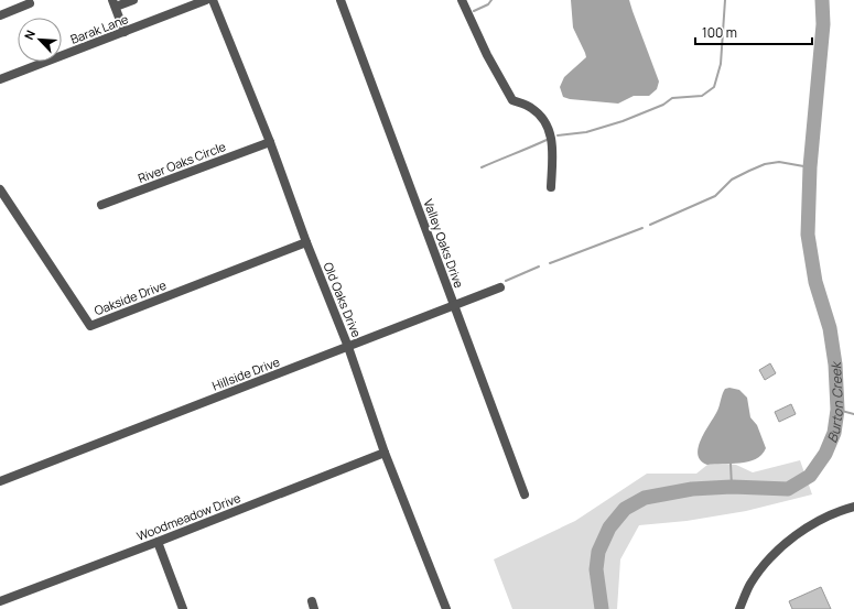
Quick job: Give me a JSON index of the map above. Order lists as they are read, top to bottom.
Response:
{
  "streets": {
    "street": [
      "Barak Lane",
      "River Oaks Circle",
      "Valley Oaks Drive",
      "Oakside Drive",
      "Old Oaks Drive",
      "Hillside Drive",
      "Woodmeadow Drive"
    ]
  },
  "crossings": [
    ["River Oaks Circle", "Old Oaks Drive"],
    ["Valley Oaks Drive", "Hillside Drive"],
    ["Oakside Drive", "Old Oaks Drive"],
    ["Old Oaks Drive", "Hillside Drive"],
    ["Old Oaks Drive", "Woodmeadow Drive"]
  ],
  "water": ["Burton Creek"],
  "scale_bar": "100 m",
  "north": "top left"
}
